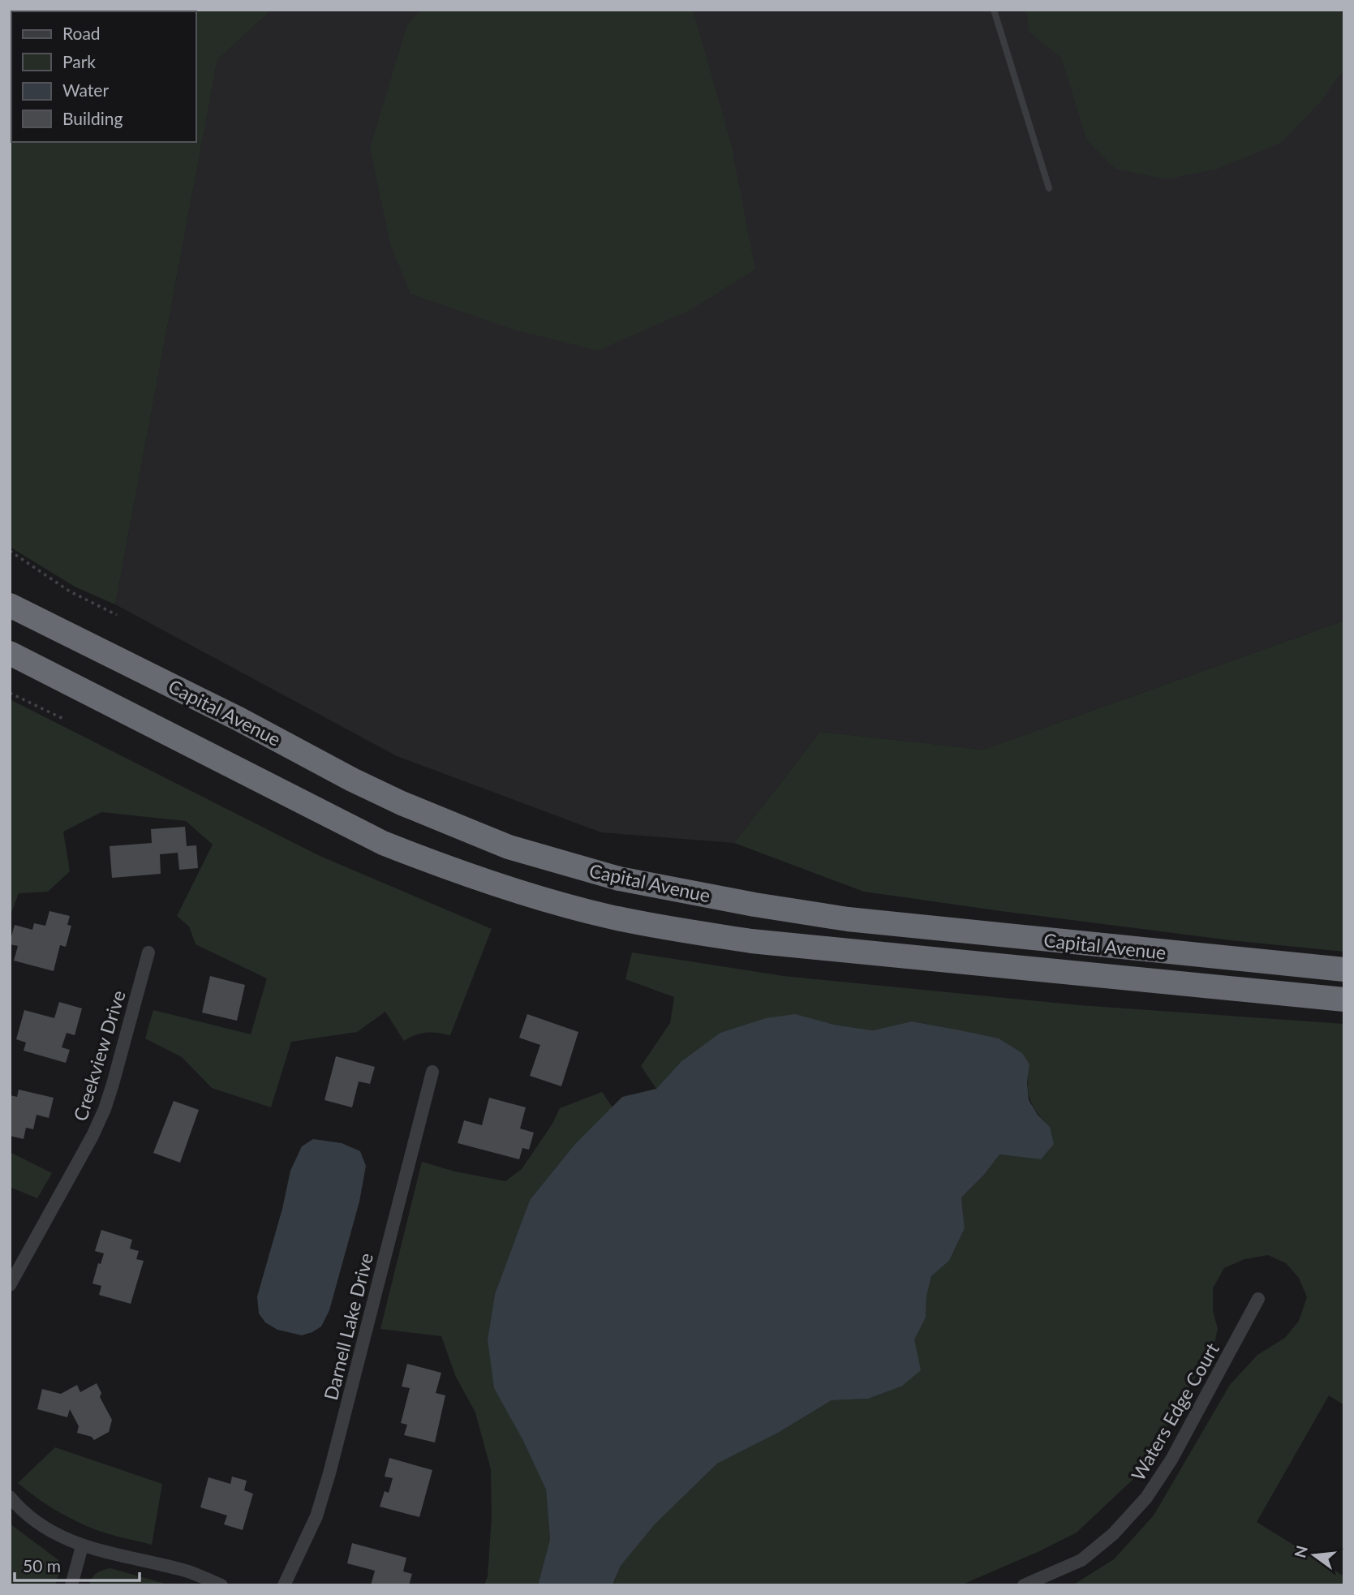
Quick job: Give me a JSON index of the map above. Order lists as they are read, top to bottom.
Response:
{
  "streets": {
    "highway": ["Capital Avenue"],
    "street": ["Creekview Drive", "Darnell Lake Drive", "Waters Edge Court"]
  },
  "legend": [
    "Road",
    "Park",
    "Water",
    "Building"
  ],
  "scale_bar": "50 m",
  "north": "left"
}
